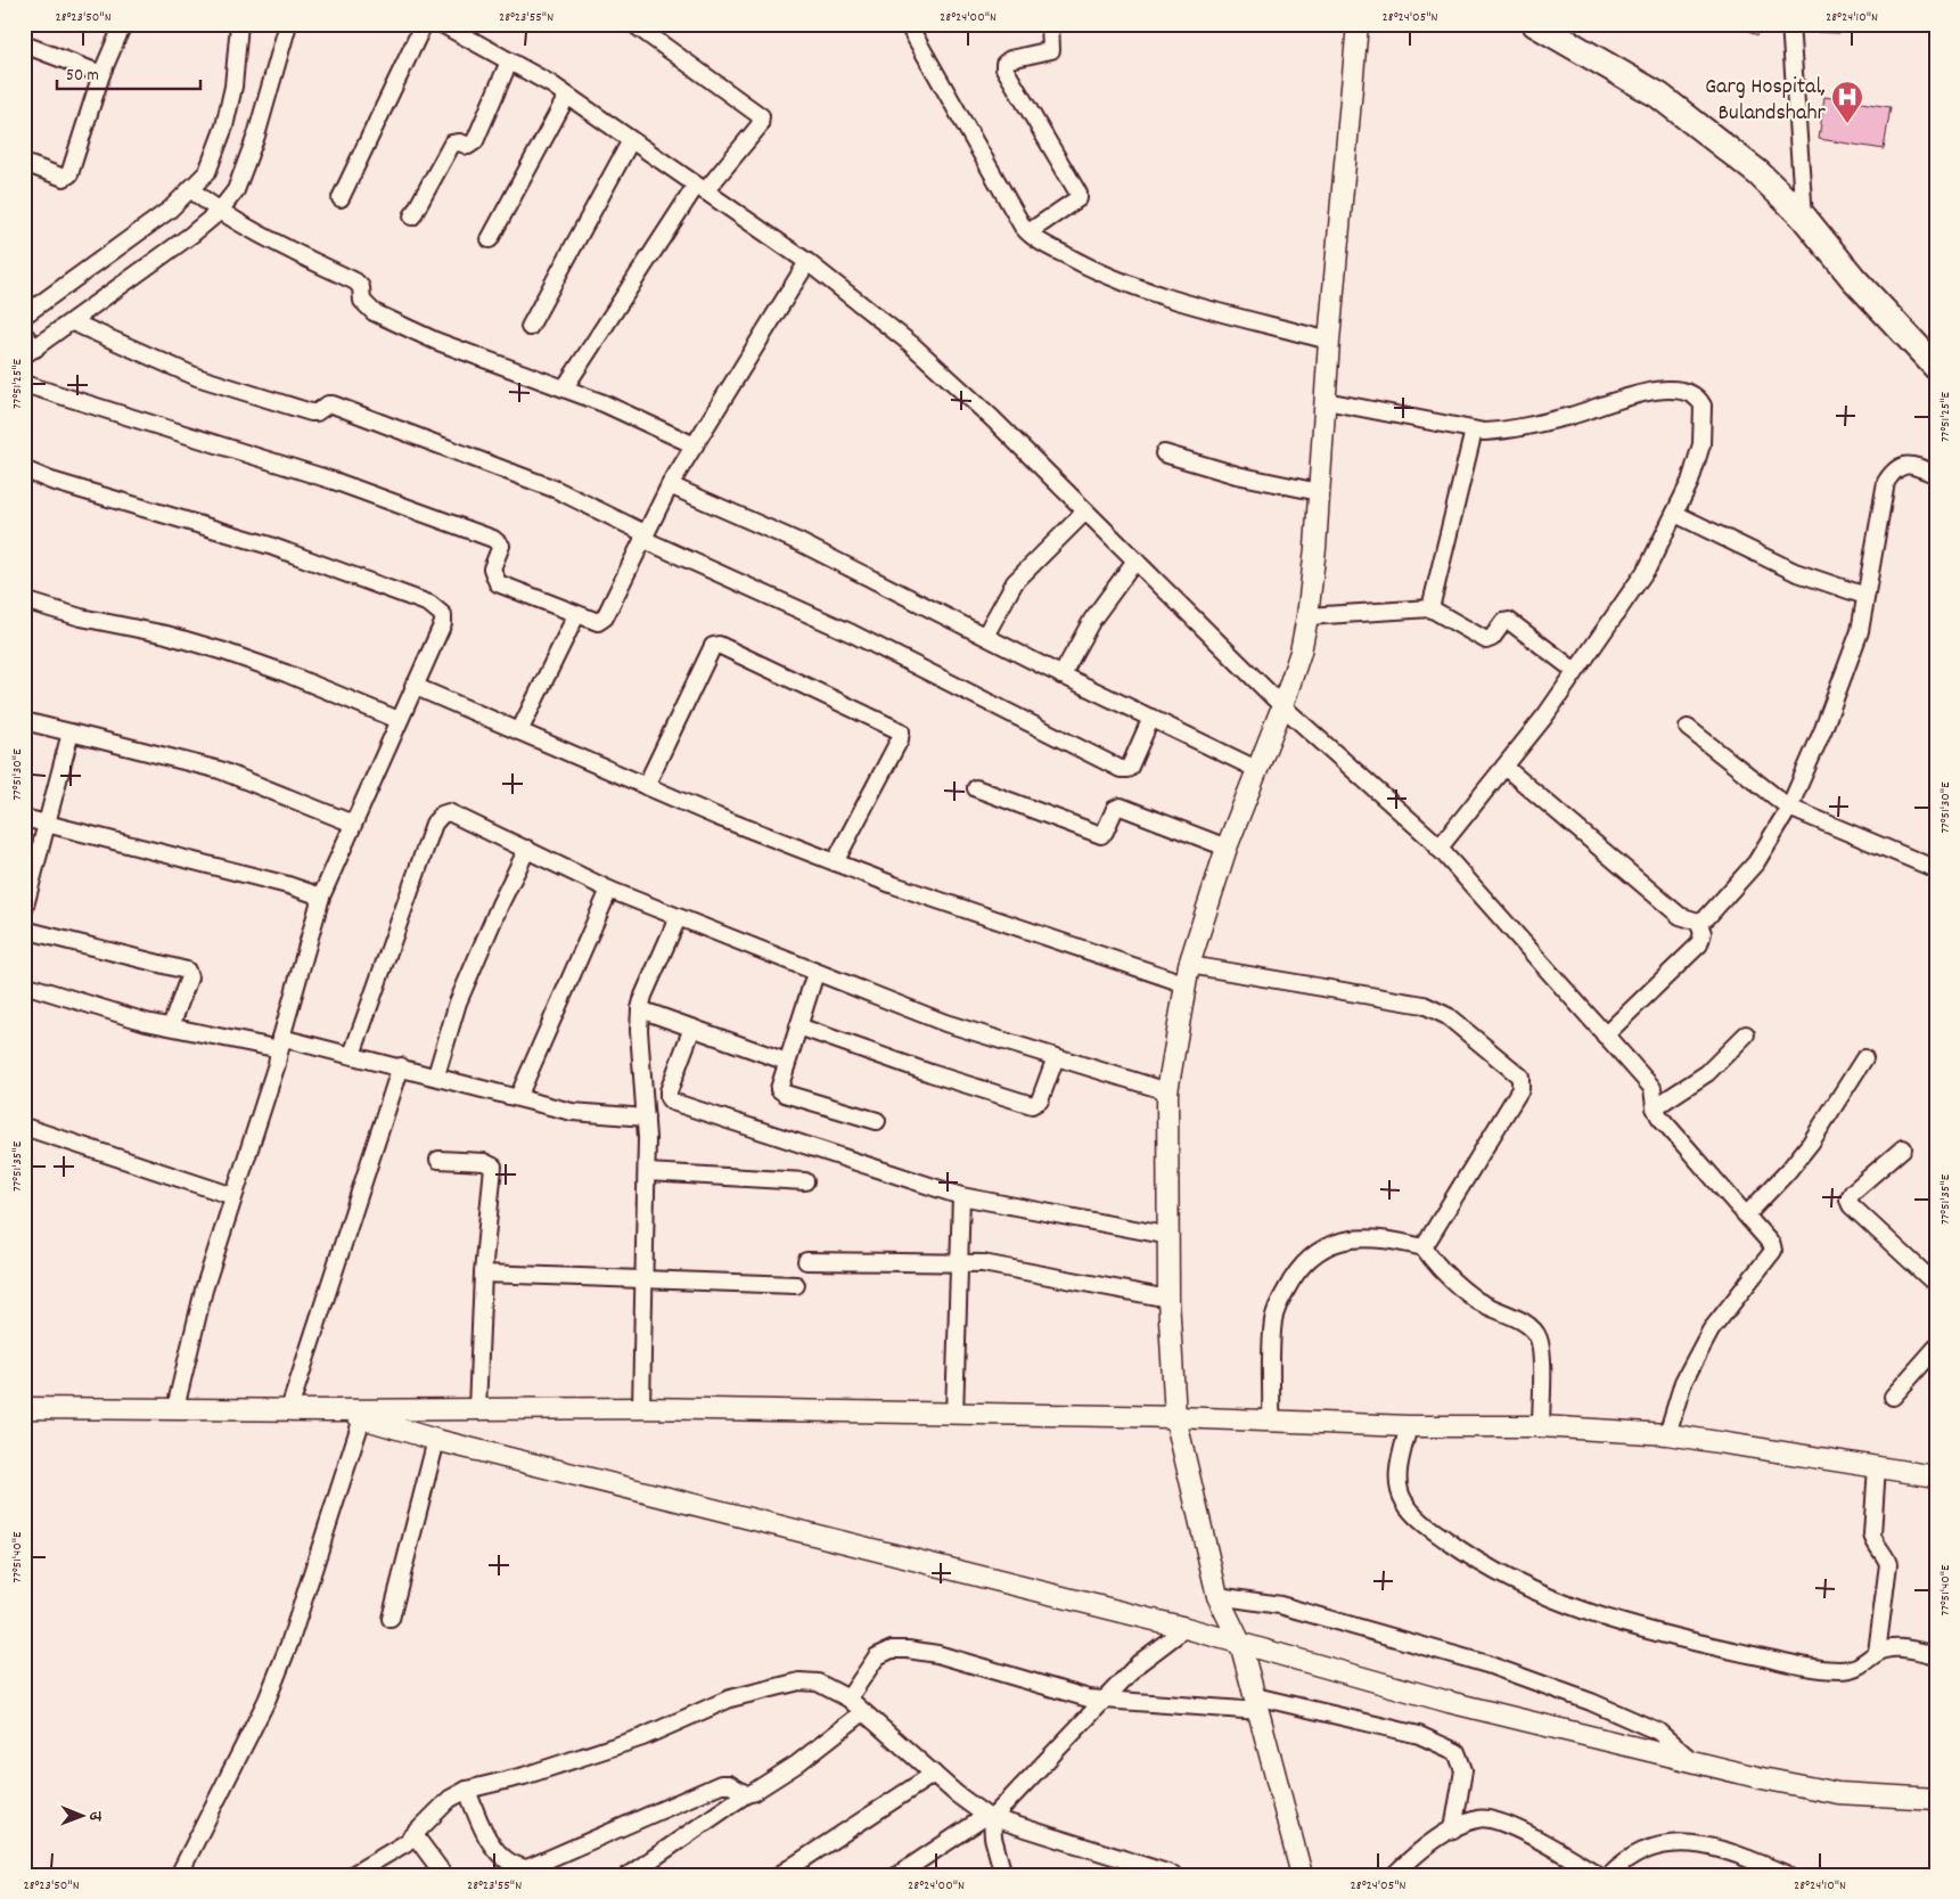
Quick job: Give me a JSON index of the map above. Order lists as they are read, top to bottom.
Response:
{
  "places": {
    "hospital": ["Garg Hospital, Bulandshahr"]
  },
  "scale_bar": "50 m",
  "north": "right",
  "coordinates": [
    "28°23'50\"N",
    "28°23'55\"N",
    "28°24'00\"N",
    "28°24'05\"N",
    "28°24'10\"N",
    "77°51'25\"E",
    "77°51'30\"E",
    "77°51'35\"E",
    "77°51'40\"E"
  ]
}
